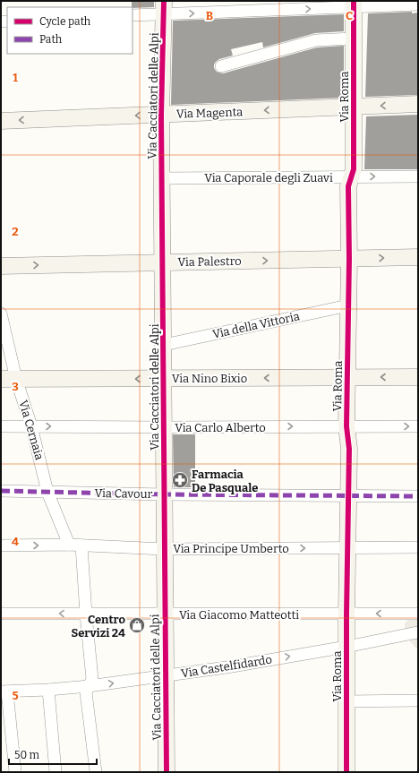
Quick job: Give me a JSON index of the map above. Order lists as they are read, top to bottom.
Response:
{
  "streets": {
    "street": [
      "Via Cacciatori delle Alpi",
      "Via Roma",
      "Via Magenta",
      "Via Caporale degli Zuavi",
      "Via Palestro",
      "Via della Vittoria",
      "Via Nino Bixio",
      "Via Carlo Alberto",
      "Via Cernaia",
      "Via Cavour",
      "Via Principe Umberto",
      "Via Giacomo Matteotti",
      "Via Castelfidardo"
    ]
  },
  "crossings": [
    ["Via Cacciatori delle Alpi", "Via Magenta"],
    ["Via Cacciatori delle Alpi", "Via Caporale degli Zuavi"],
    ["Via Cacciatori delle Alpi", "Via Palestro"],
    ["Via Cacciatori delle Alpi", "Via della Vittoria"],
    ["Via Cacciatori delle Alpi", "Via Nino Bixio"],
    ["Via Cacciatori delle Alpi", "Via Carlo Alberto"],
    ["Via Cacciatori delle Alpi", "Via Cavour"],
    ["Via Cacciatori delle Alpi", "Via Principe Umberto"],
    ["Via Cacciatori delle Alpi", "Via Giacomo Matteotti"],
    ["Via Cacciatori delle Alpi", "Via Castelfidardo"],
    ["Via Roma", "Via Magenta"],
    ["Via Roma", "Via Caporale degli Zuavi"],
    ["Via Roma", "Via Palestro"],
    ["Via Roma", "Via della Vittoria"],
    ["Via Roma", "Via Nino Bixio"],
    ["Via Roma", "Via Carlo Alberto"],
    ["Via Roma", "Via Cavour"],
    ["Via Roma", "Via Principe Umberto"],
    ["Via Roma", "Via Giacomo Matteotti"],
    ["Via Roma", "Via Castelfidardo"],
    ["Via Nino Bixio", "Via Cernaia"],
    ["Via Carlo Alberto", "Via Cernaia"],
    ["Via Cernaia", "Via Cavour"],
    ["Via Cernaia", "Via Principe Umberto"]
  ],
  "one_way": [
    "Via Palestro",
    "Via Nino Bixio",
    "Via Carlo Alberto",
    "Via Principe Umberto",
    "Via Castelfidardo"
  ],
  "places": {
    "pharmacy": ["Farmacia De Pasquale"],
    "shop": ["Centro Servizi 24"]
  },
  "legend": ["Cycle path", "Path"],
  "scale_bar": "50 m",
  "grid": {
    "columns": ["B", "C"],
    "rows": [
      "1",
      "2",
      "3",
      "4",
      "5"
    ]
  }
}
